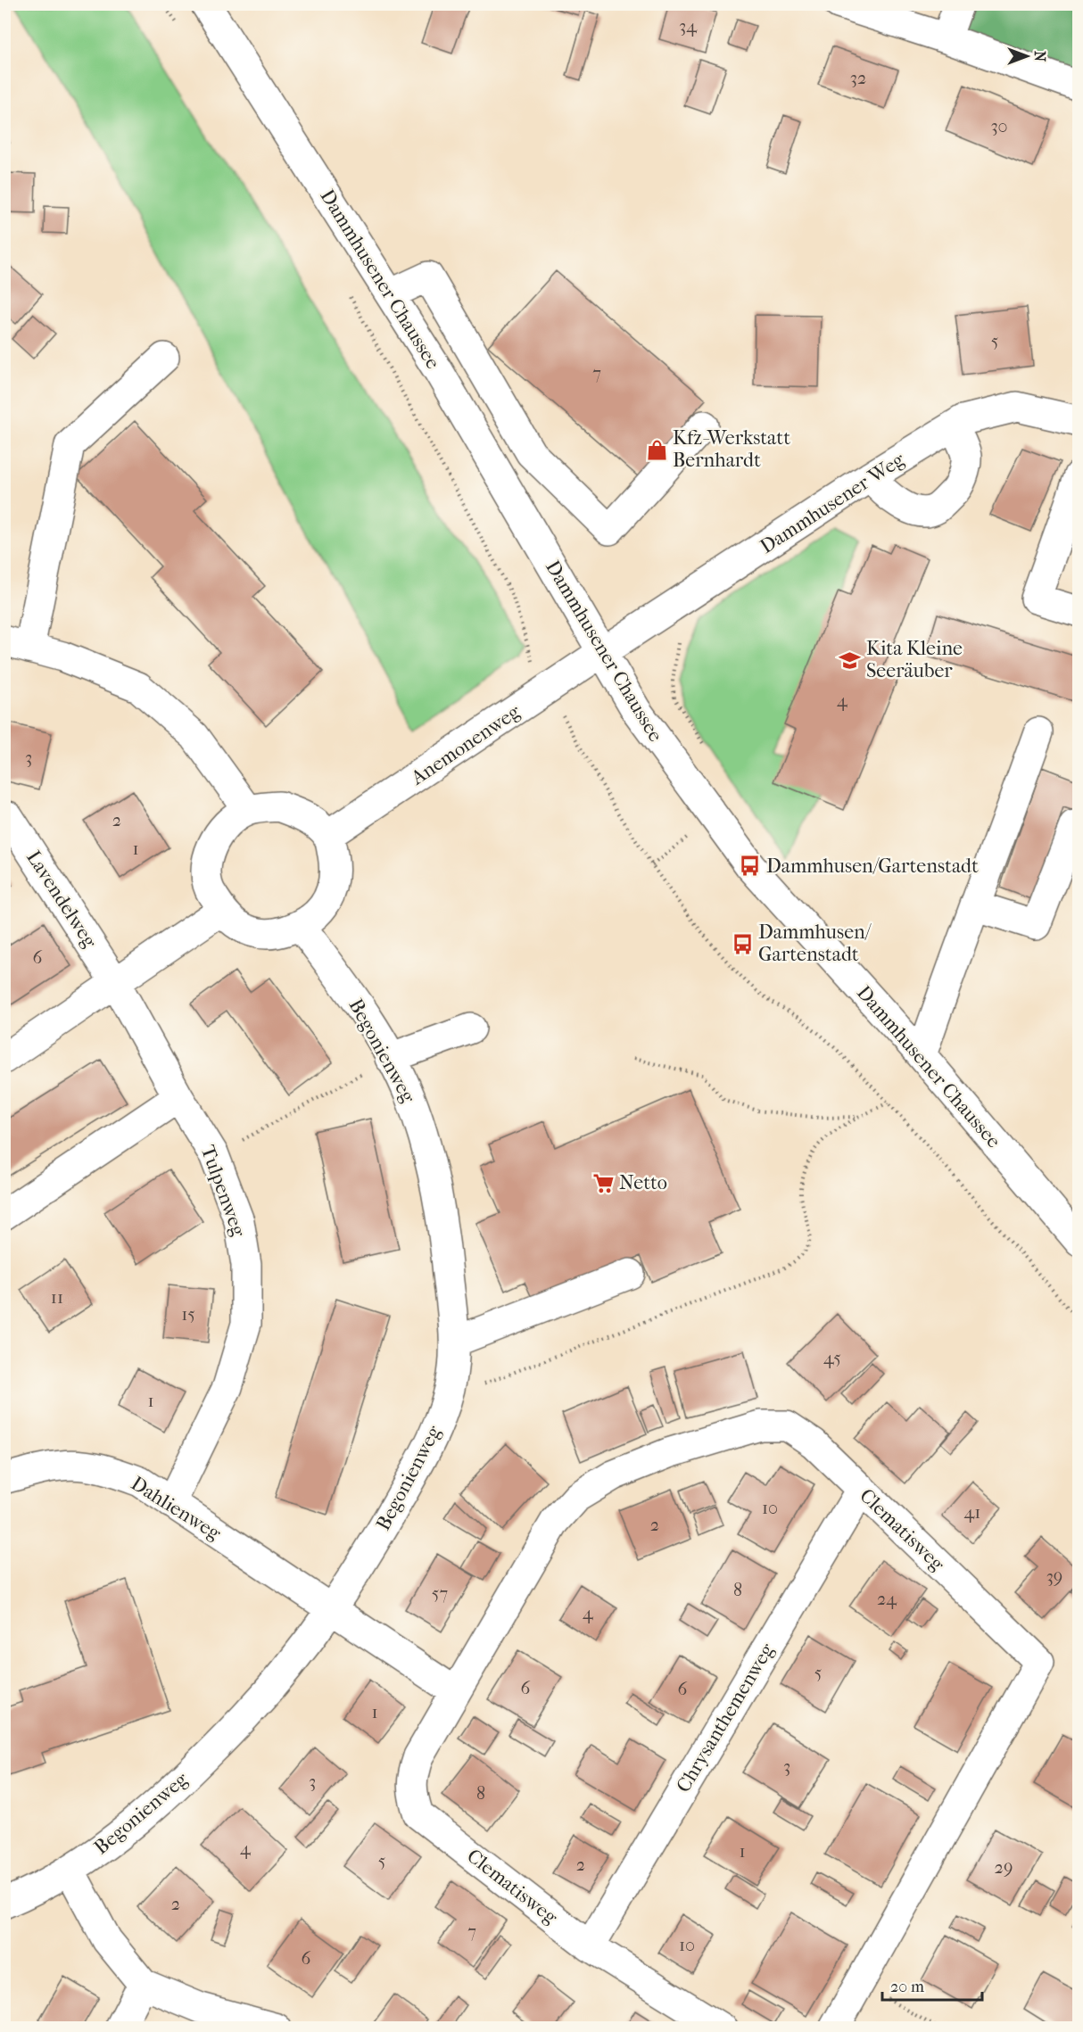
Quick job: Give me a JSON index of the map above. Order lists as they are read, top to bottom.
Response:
{
  "streets": {
    "street": [
      "Dammhusener Chaussee",
      "Dammhusener Weg",
      "Anemonenweg",
      "Lavendelweg",
      "Begonienweg",
      "Tulpenweg",
      "Dahlienweg",
      "Clematisweg",
      "Chrysanthemenweg"
    ]
  },
  "crossings": [
    ["Dammhusener Chaussee", "Dammhusener Weg"],
    ["Dammhusener Chaussee", "Anemonenweg"],
    ["Dammhusener Weg", "Anemonenweg"],
    ["Anemonenweg", "Begonienweg"],
    ["Lavendelweg", "Tulpenweg"],
    ["Begonienweg", "Dahlienweg"],
    ["Tulpenweg", "Dahlienweg"],
    ["Clematisweg", "Chrysanthemenweg"]
  ],
  "places": {
    "shop": ["Kfz-Werkstatt Bernhardt"],
    "school or university": ["Kita Kleine Seeräuber"],
    "bus stop": ["Dammhusen/Gartenstadt", "Dammhusen/ Gartenstadt"],
    "supermarket": ["Netto"]
  },
  "house_numbers": [
    "34",
    "32",
    "30",
    "5",
    "7",
    "4",
    "3",
    "2",
    "1",
    "6",
    "11",
    "15",
    "45",
    "1",
    "10",
    "41",
    "2",
    "39",
    "8",
    "57",
    "24",
    "4",
    "5",
    "6",
    "6",
    "1",
    "3",
    "3",
    "8",
    "4",
    "1",
    "5",
    "2",
    "29",
    "2",
    "7",
    "10",
    "6"
  ],
  "scale_bar": "20 m",
  "north": "right"
}
